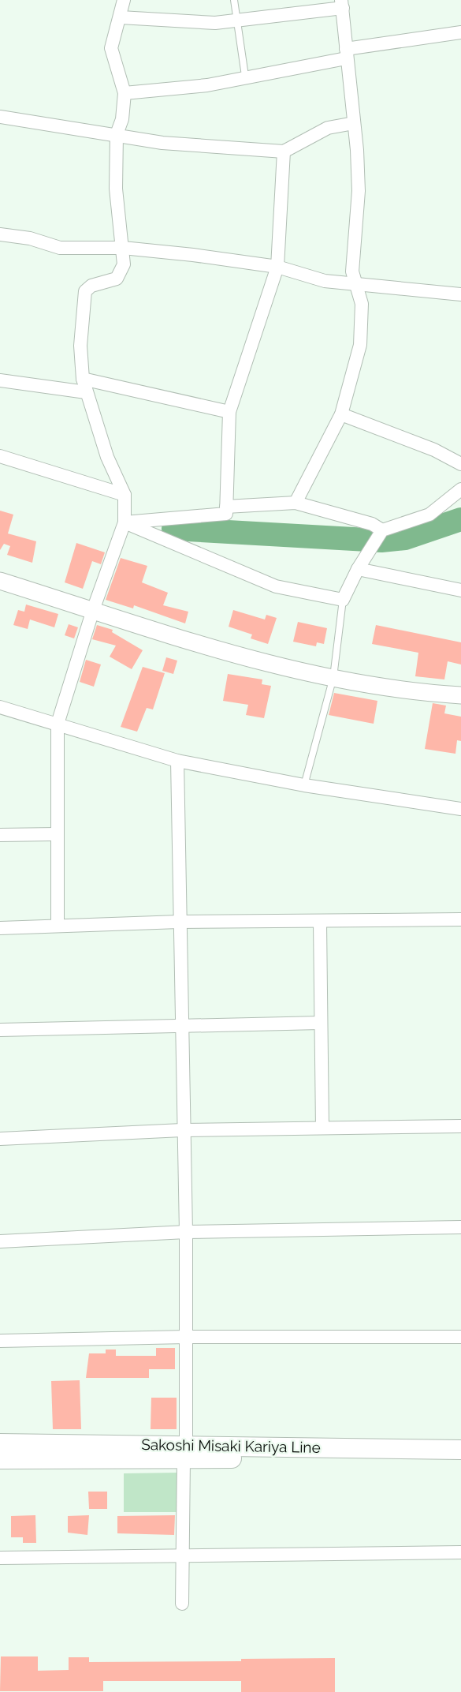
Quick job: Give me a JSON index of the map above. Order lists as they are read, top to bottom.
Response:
{
  "streets": {
    "main road": ["Sakoshi Misaki Kariya Line"]
  }
}
